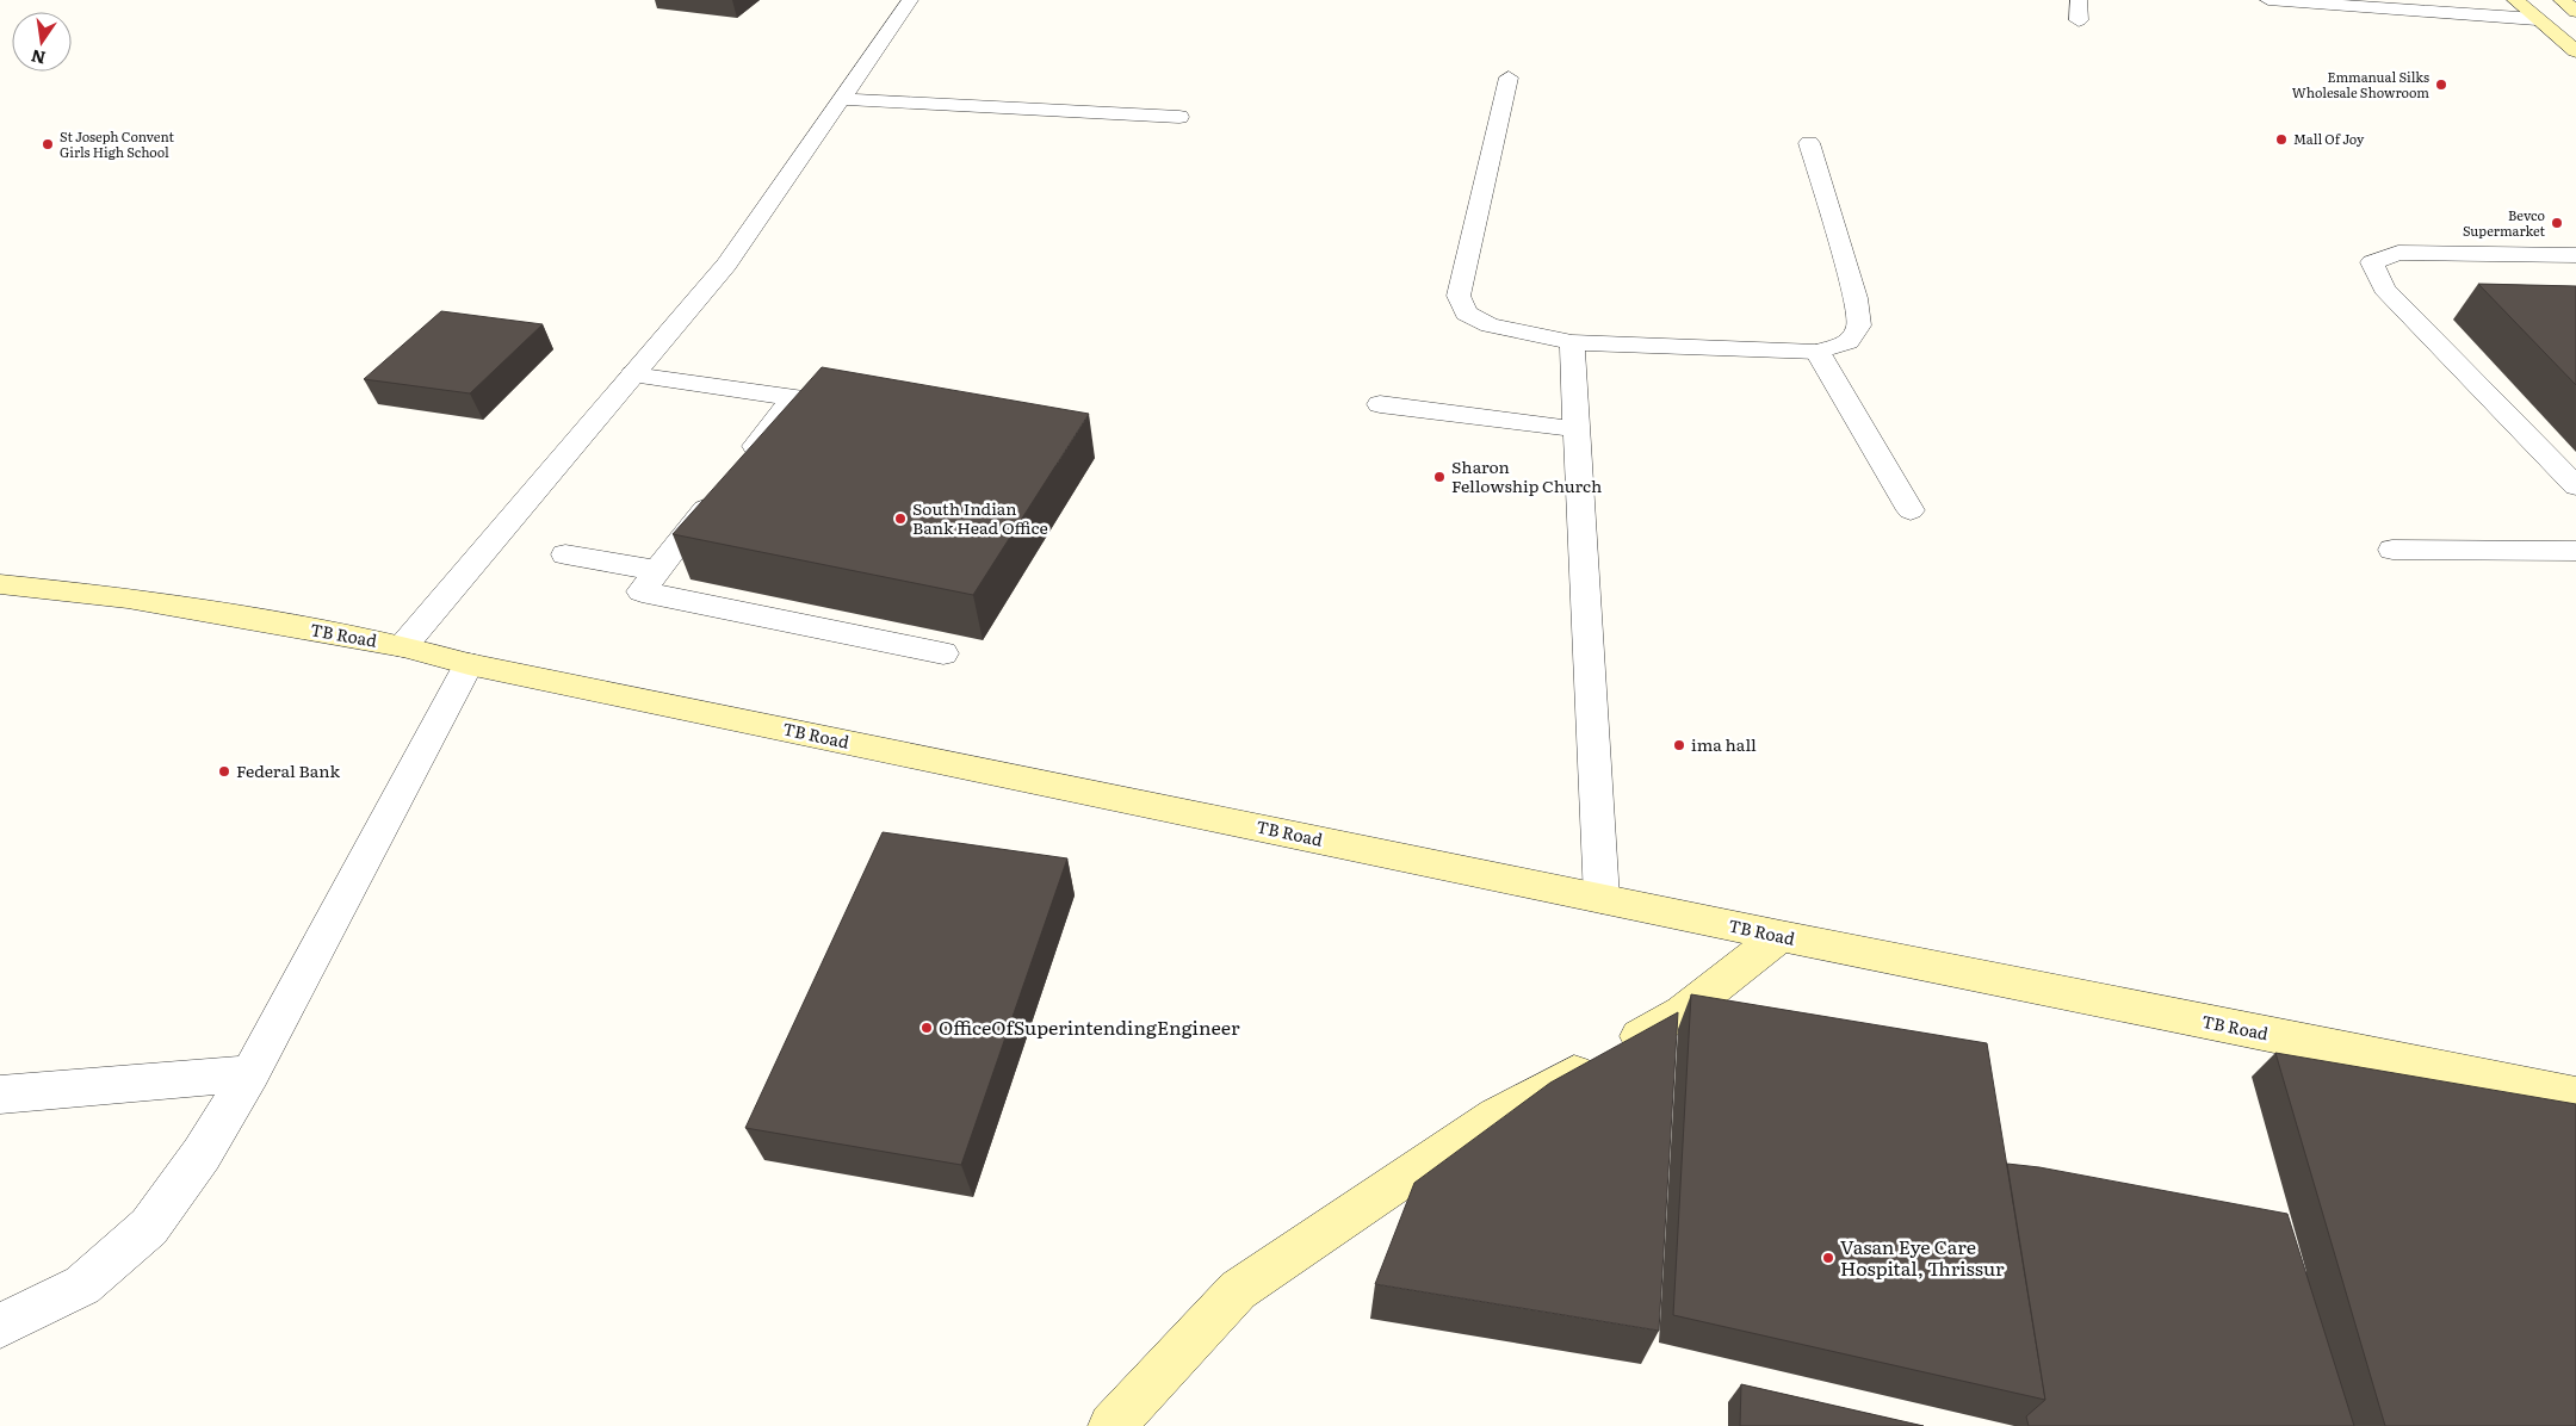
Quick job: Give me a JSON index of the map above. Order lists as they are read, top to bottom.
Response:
{
  "streets": {
    "main road": ["TB Road"]
  },
  "places": [
    "Emmanual Silks Wholesale Showroom",
    "Mall Of Joy",
    "St Joseph Convent Girls High School",
    "Bevco Supermarket",
    "Sharon Fellowship Church",
    "South Indian Bank Head Office",
    "ima hall",
    "Federal Bank",
    "OfficeOfSuperintendingEngineer",
    "Vasan Eye Care Hospital, Thrissur"
  ],
  "north": "bottom"
}
